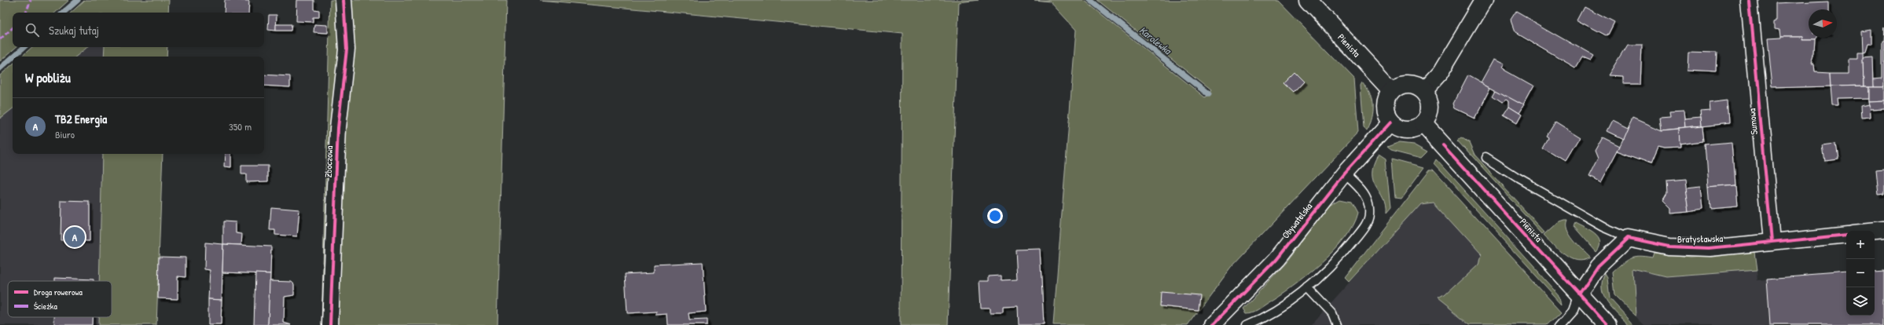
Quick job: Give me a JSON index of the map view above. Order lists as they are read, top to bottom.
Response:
{
  "streets": {
    "street": [
      "Pienista",
      "Sumowa",
      "Zboczowa",
      "Obywatelska",
      "Bratysławska"
    ]
  },
  "crossings": [
    ["Pienista", "Obywatelska"],
    ["Sumowa", "Bratysławska"]
  ],
  "water": ["Karolewka"],
  "legend": ["Droga rowerowa", "Ścieżka"],
  "north": "right",
  "page": {
    "search": "Szukaj tutaj",
    "heading": "W pobliżu",
    "list": [
      {
        "mark": "A",
        "name": "TB2 Energia",
        "note": "Biuro",
        "value": "350 m"
      }
    ],
    "pins": "A",
    "map_buttons": ["+", "−"]
  }
}
